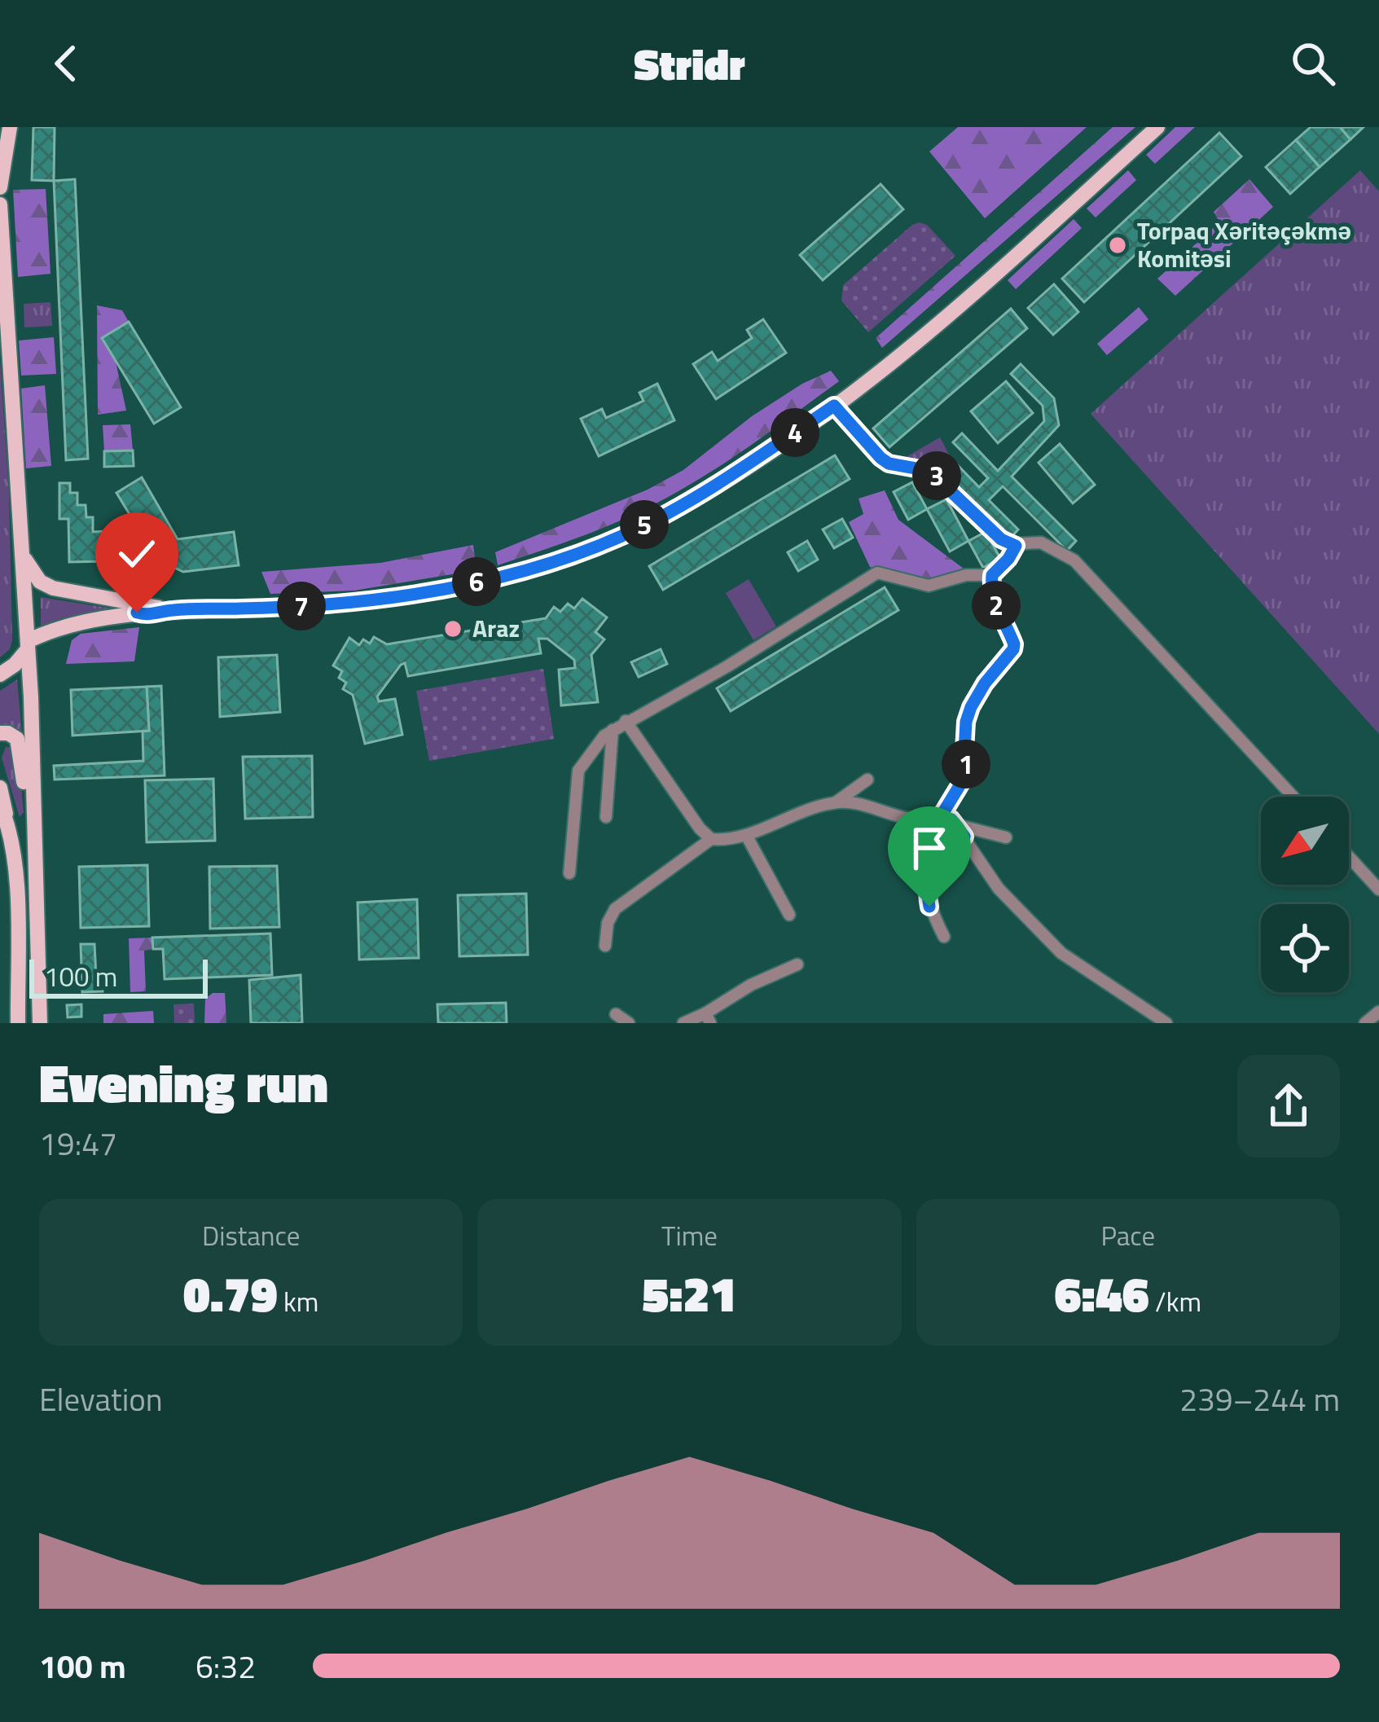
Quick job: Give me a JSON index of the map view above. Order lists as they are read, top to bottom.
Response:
{
  "places": ["Torpaq Xəritəçəkmə Komitəsi", "Araz"],
  "scale_bar": "100 m",
  "north": "bottom left",
  "page": {
    "header": "Stridr",
    "pins": [
      "4",
      "3",
      "5",
      "6",
      "2",
      "7",
      "1"
    ],
    "scale": "100 m",
    "heading": ["Evening run", "19:47"],
    "stats": [
      ["Distance", "0.79 km"],
      ["Time", "5:21"],
      ["Pace", "6:46 /km"]
    ],
    "chart": ["Elevation", "239–244 m"],
    "list": [
      {
        "name": "100 m",
        "note": "6:32"
      }
    ]
  }
}
